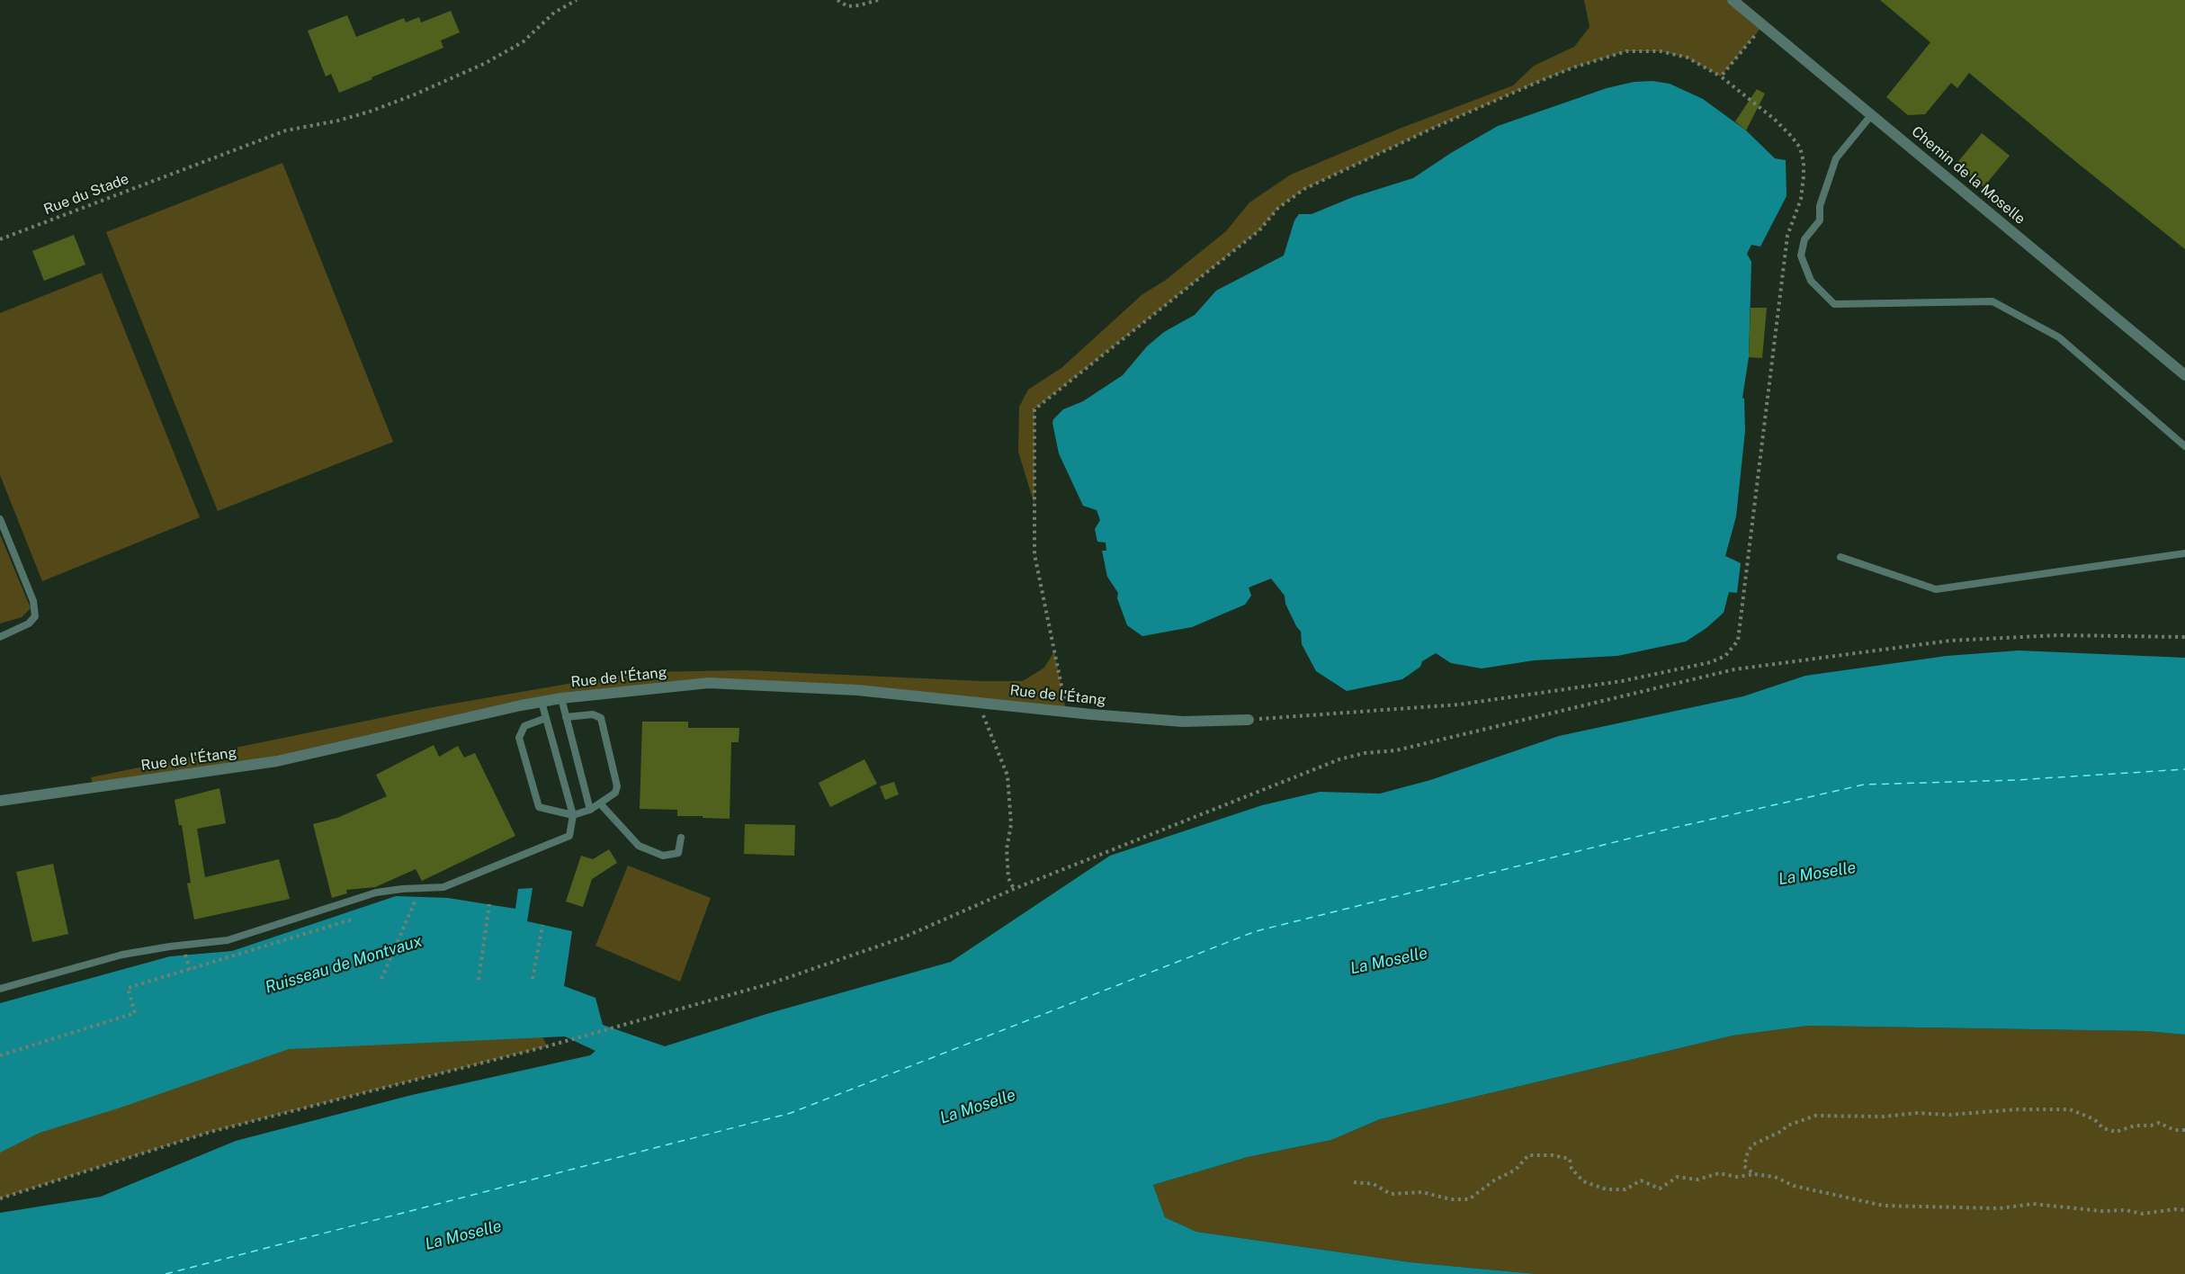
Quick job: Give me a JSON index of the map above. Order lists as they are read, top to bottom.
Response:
{
  "streets": {
    "street": ["Chemin de la Moselle", "Rue de l'Étang"],
    "path": ["Rue du Stade"]
  },
  "water": ["La Moselle", "Ruisseau de Montvaux"]
}
